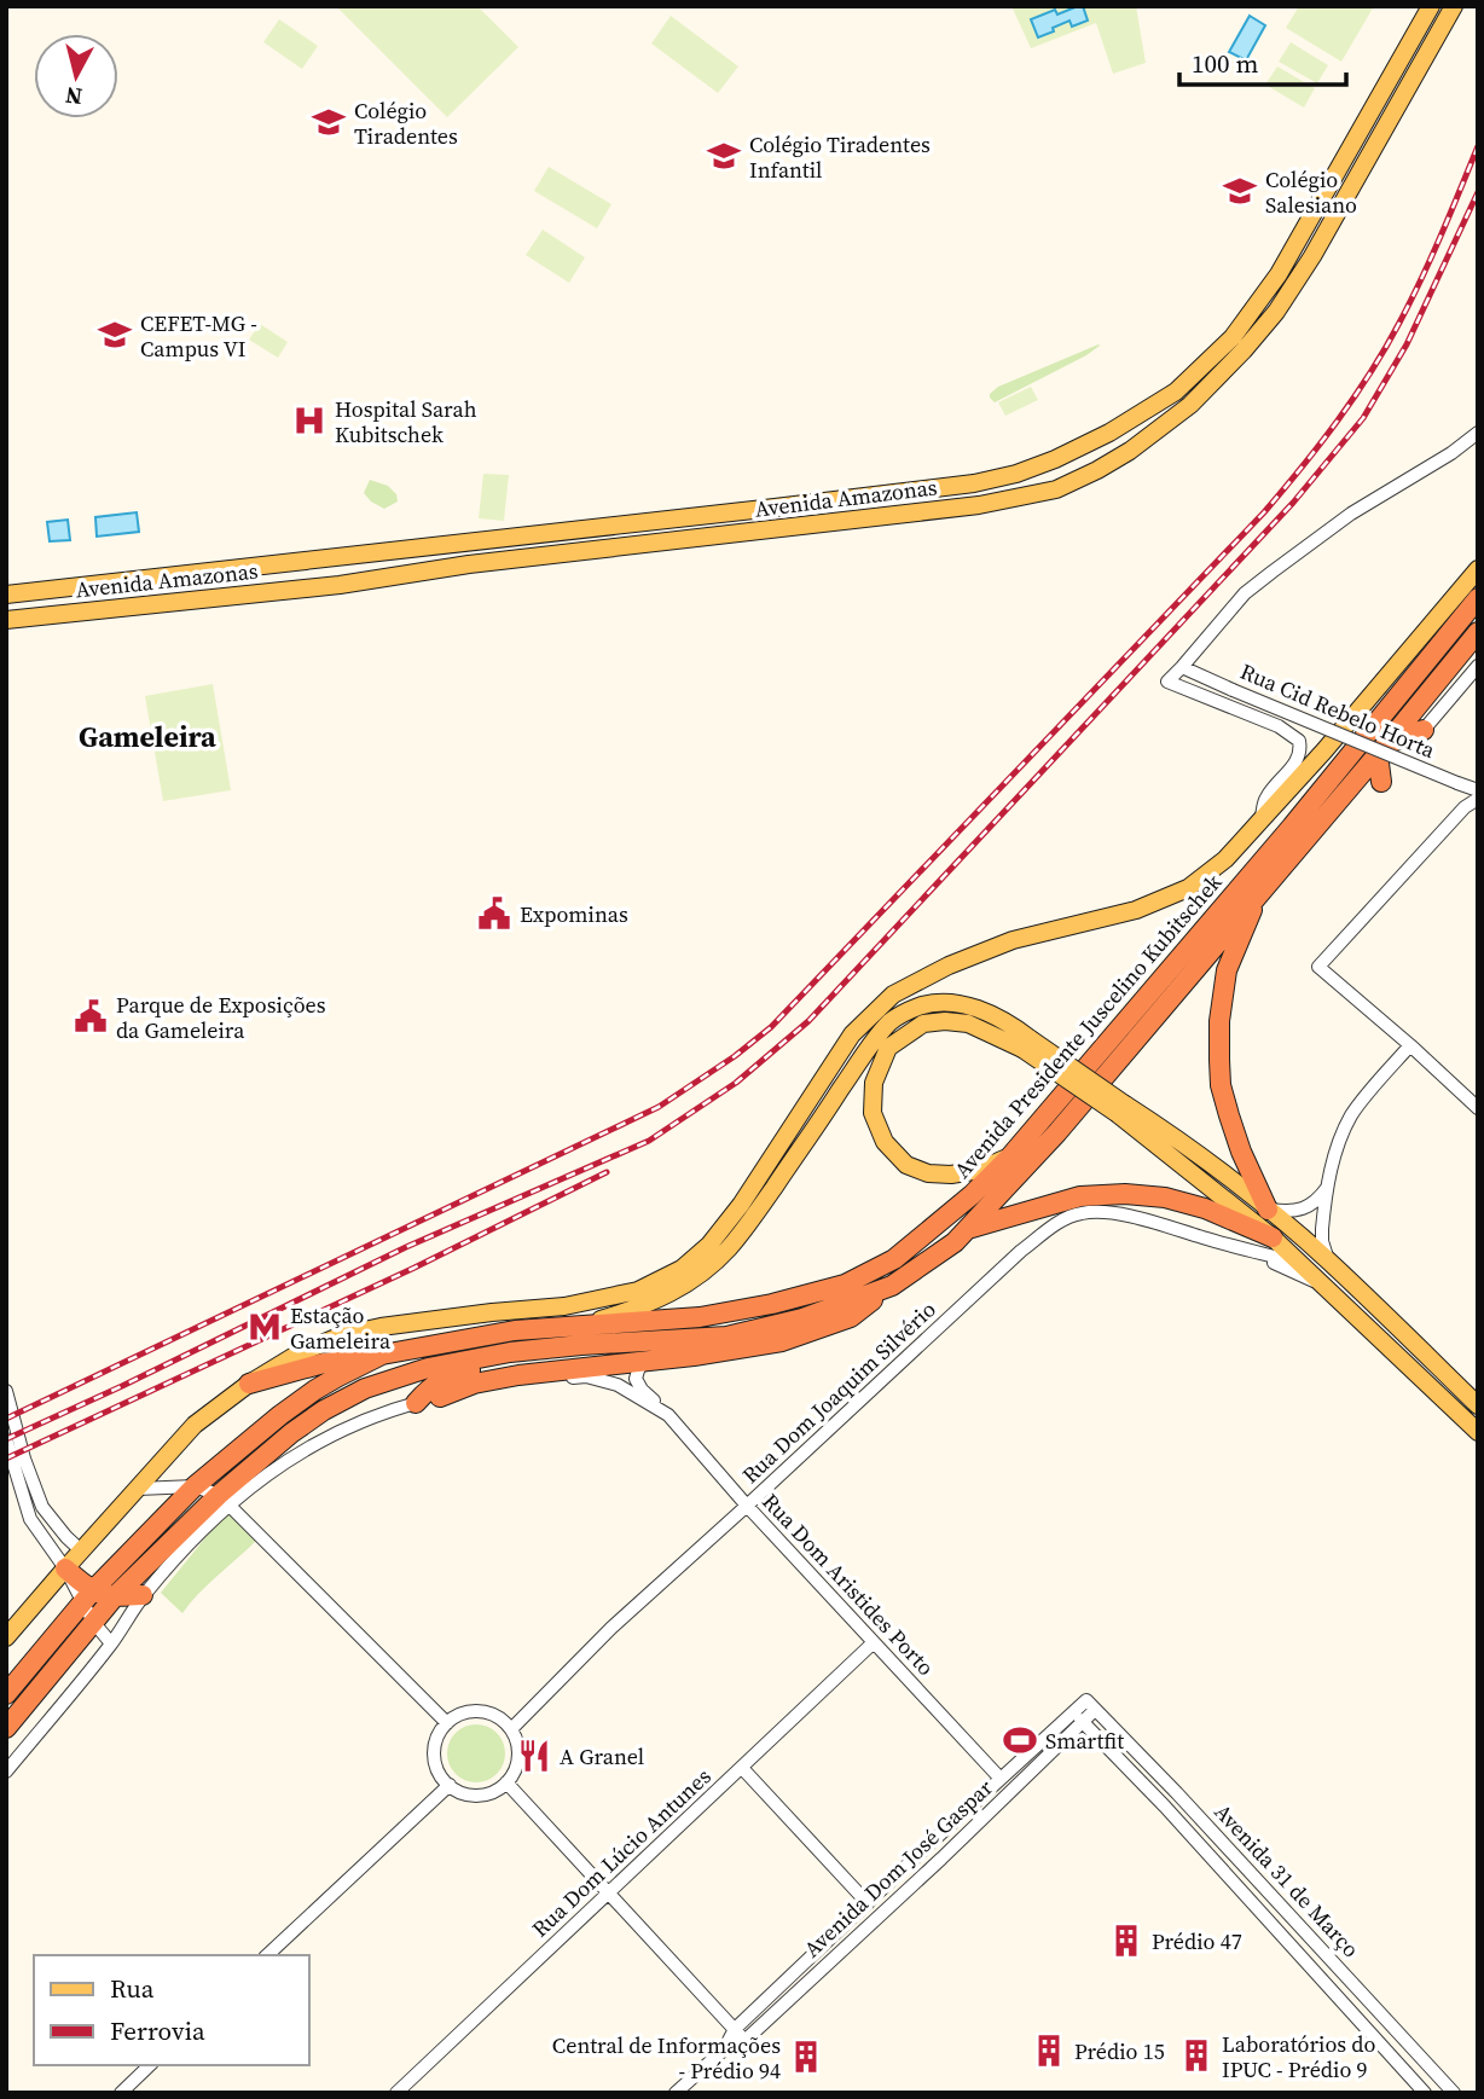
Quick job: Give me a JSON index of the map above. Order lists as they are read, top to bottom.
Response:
{
  "streets": {
    "highway": ["Avenida Presidente Juscelino Kubitschek"],
    "main road": ["Avenida Amazonas"],
    "street": [
      "Rua Cid Rebelo Horta",
      "Rua Dom Joaquim Silvério",
      "Rua Dom Aristides Porto",
      "Rua Dom Lúcio Antunes",
      "Avenida Dom José Gaspar",
      "Avenida 31 de Março"
    ]
  },
  "crossings": [
    ["Rua Cid Rebelo Horta", "Avenida Presidente Juscelino Kubitschek"],
    ["Avenida Presidente Juscelino Kubitschek", "Rua Dom Aristides Porto"],
    ["Rua Dom Joaquim Silvério", "Rua Dom Aristides Porto"],
    ["Rua Dom Aristides Porto", "Rua Dom Lúcio Antunes"],
    ["Rua Dom Aristides Porto", "Avenida Dom José Gaspar"],
    ["Avenida Dom José Gaspar", "Avenida 31 de Março"]
  ],
  "districts": ["Gameleira"],
  "places": {
    "school or university": [
      "Colégio Tiradentes",
      "Colégio Tiradentes Infantil",
      "Colégio Salesiano",
      "CEFET-MG - Campus VI"
    ],
    "hospital": ["Hospital Sarah Kubitschek"],
    "public building": ["Expominas", "Parque de Exposições da Gameleira"],
    "metro station": ["Estação Gameleira"],
    "sports": ["Smartfit"],
    "restaurant": ["A Granel"],
    "building": [
      "Prédio 47",
      "Prédio 15",
      "Laboratórios do IPUC - Prédio 9",
      "Central de Informações - Prédio 94"
    ]
  },
  "legend": ["Rua", "Ferrovia"],
  "scale_bar": "100 m",
  "north": "bottom"
}
